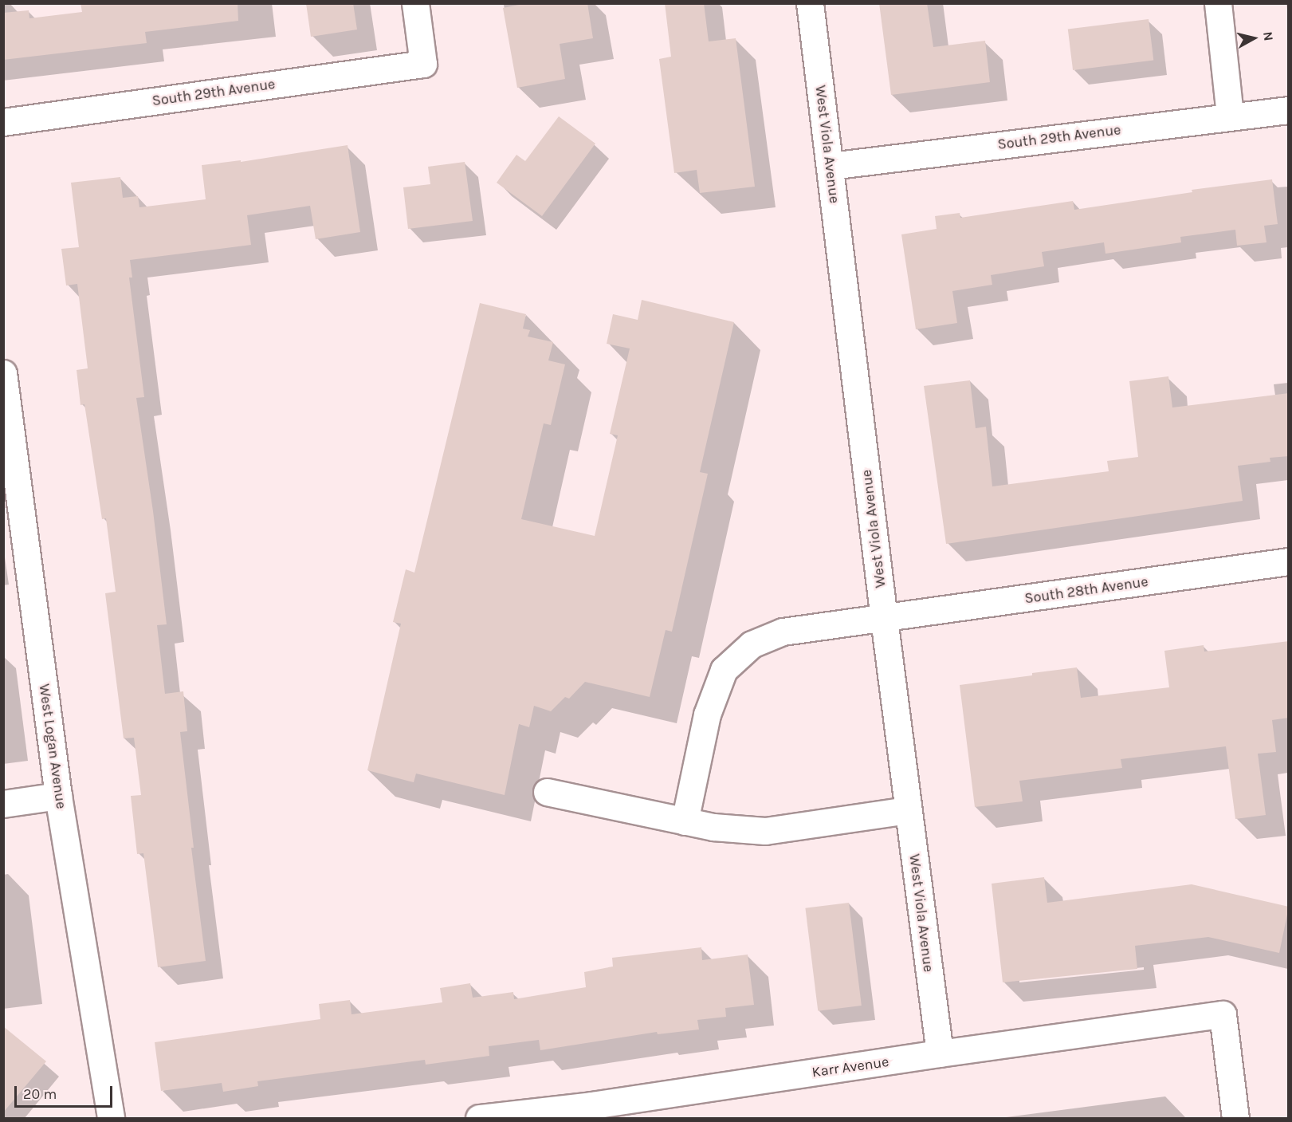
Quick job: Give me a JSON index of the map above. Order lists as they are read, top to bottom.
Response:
{
  "streets": {
    "street": [
      "South 29th Avenue",
      "West Viola Avenue",
      "South 28th Avenue",
      "West Logan Avenue",
      "Karr Avenue"
    ]
  },
  "crossings": [
    ["South 29th Avenue", "West Viola Avenue"],
    ["West Viola Avenue", "South 28th Avenue"],
    ["West Viola Avenue", "Karr Avenue"]
  ],
  "scale_bar": "20 m",
  "north": "right"
}
